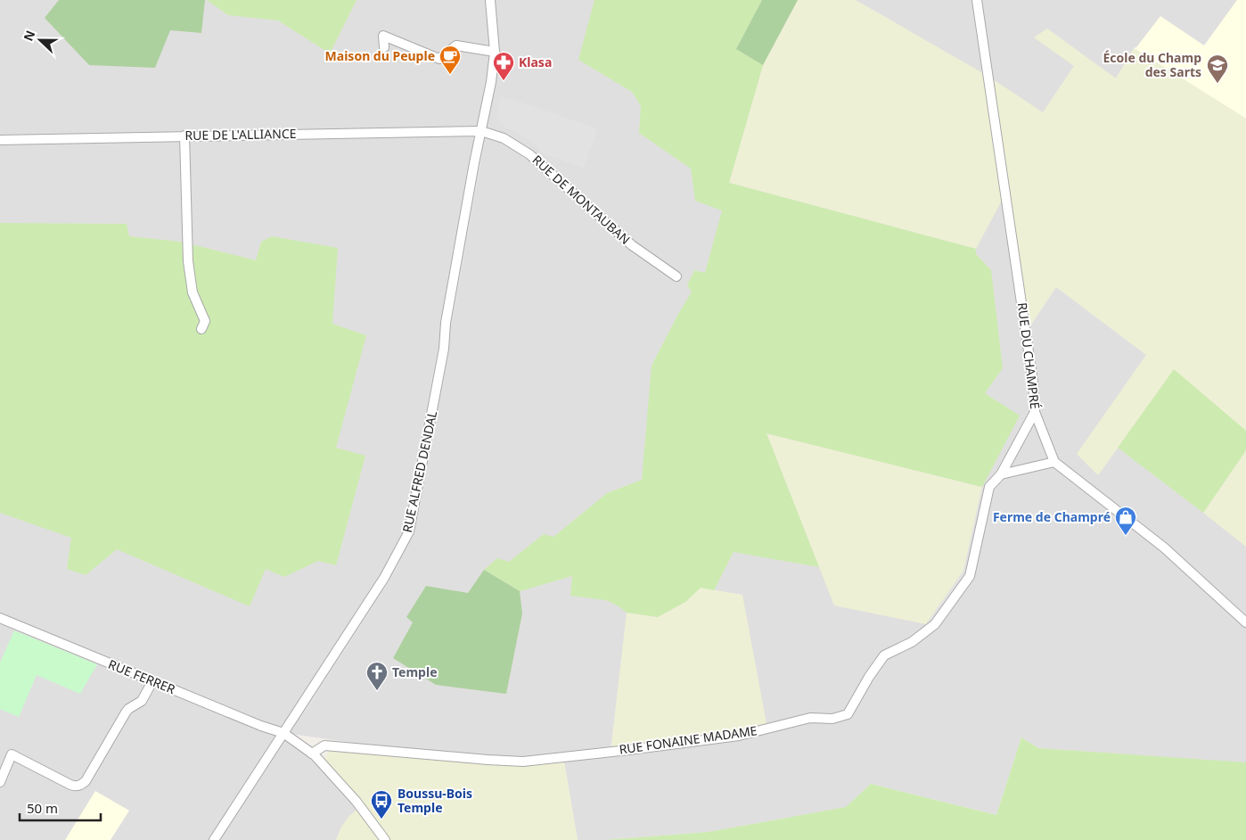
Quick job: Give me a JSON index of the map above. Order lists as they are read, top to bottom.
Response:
{
  "streets": {
    "street": [
      "RUE DE L'ALLIANCE",
      "RUE DE MONTAUBAN",
      "RUE DU CHAMPRÉ",
      "RUE ALFRED DENDAL",
      "RUE FERRER",
      "RUE FONAINE MADAME"
    ]
  },
  "crossings": [
    ["RUE DE L'ALLIANCE", "RUE DE MONTAUBAN"],
    ["RUE DE L'ALLIANCE", "RUE ALFRED DENDAL"],
    ["RUE DE MONTAUBAN", "RUE ALFRED DENDAL"],
    ["RUE DU CHAMPRÉ", "RUE FONAINE MADAME"],
    ["RUE ALFRED DENDAL", "RUE FERRER"],
    ["RUE FERRER", "RUE FONAINE MADAME"]
  ],
  "places": {
    "cafe": ["Maison du Peuple"],
    "pharmacy": ["Klasa"],
    "school or university": ["École du Champ des Sarts"],
    "shop": ["Ferme de Champré"],
    "church": ["Temple"],
    "bus stop": ["Boussu-Bois Temple"]
  },
  "scale_bar": "50 m",
  "north": "left"
}
